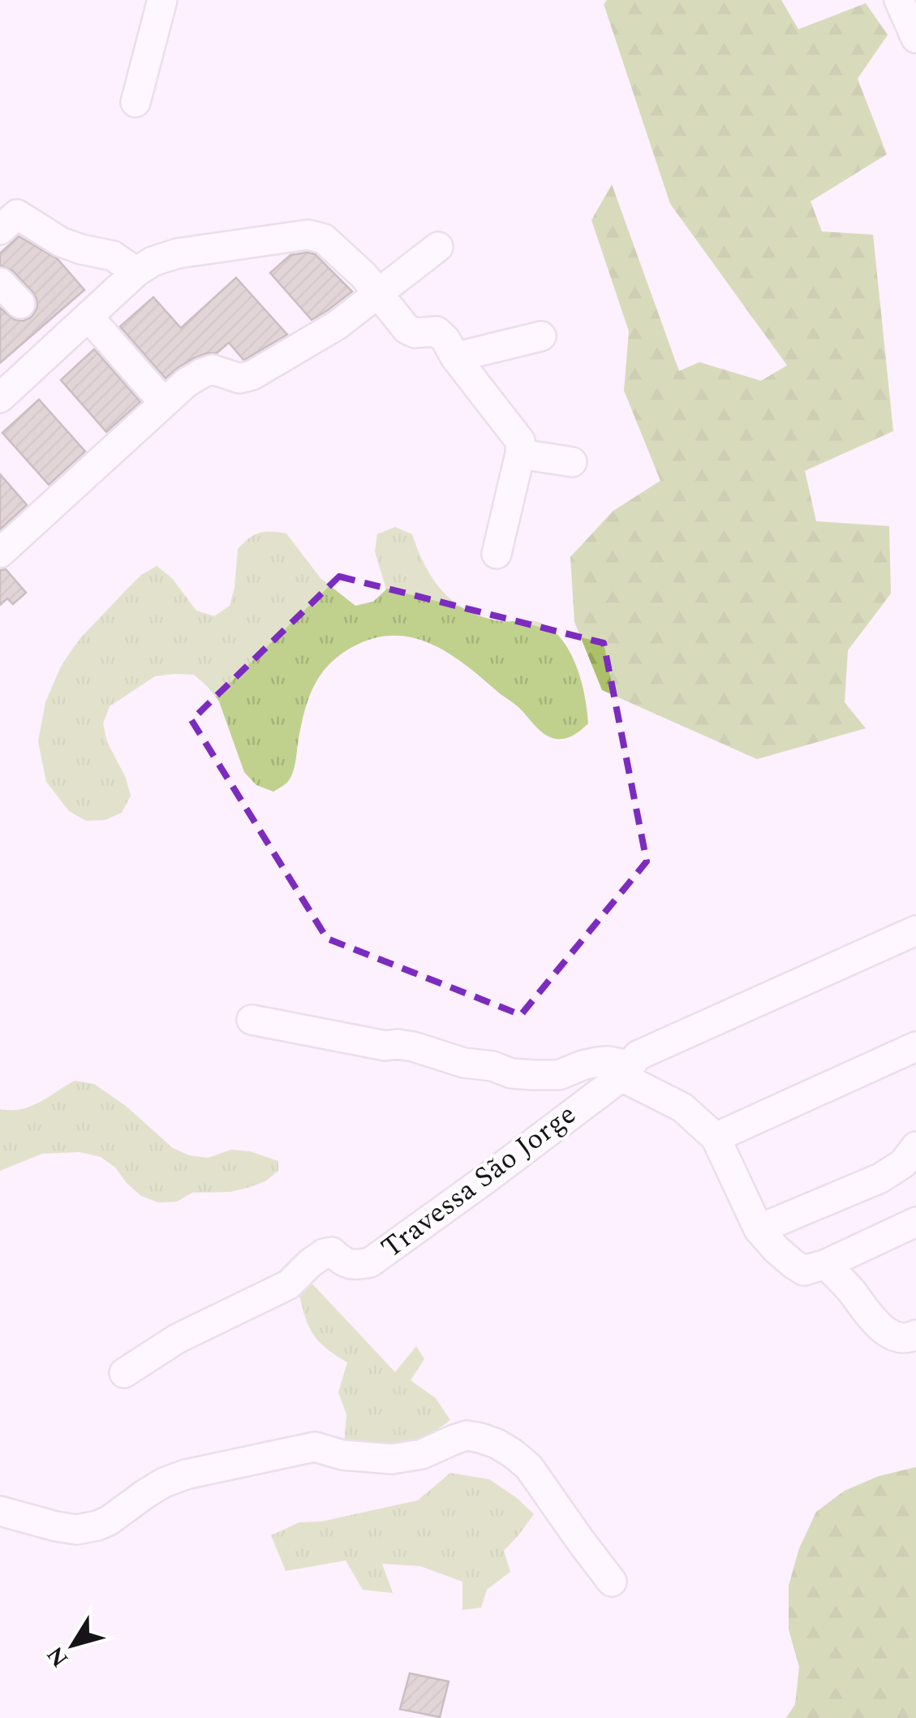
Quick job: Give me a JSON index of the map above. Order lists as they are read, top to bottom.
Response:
{
  "streets": {
    "street": ["Travessa São Jorge"]
  },
  "north": "bottom left"
}
